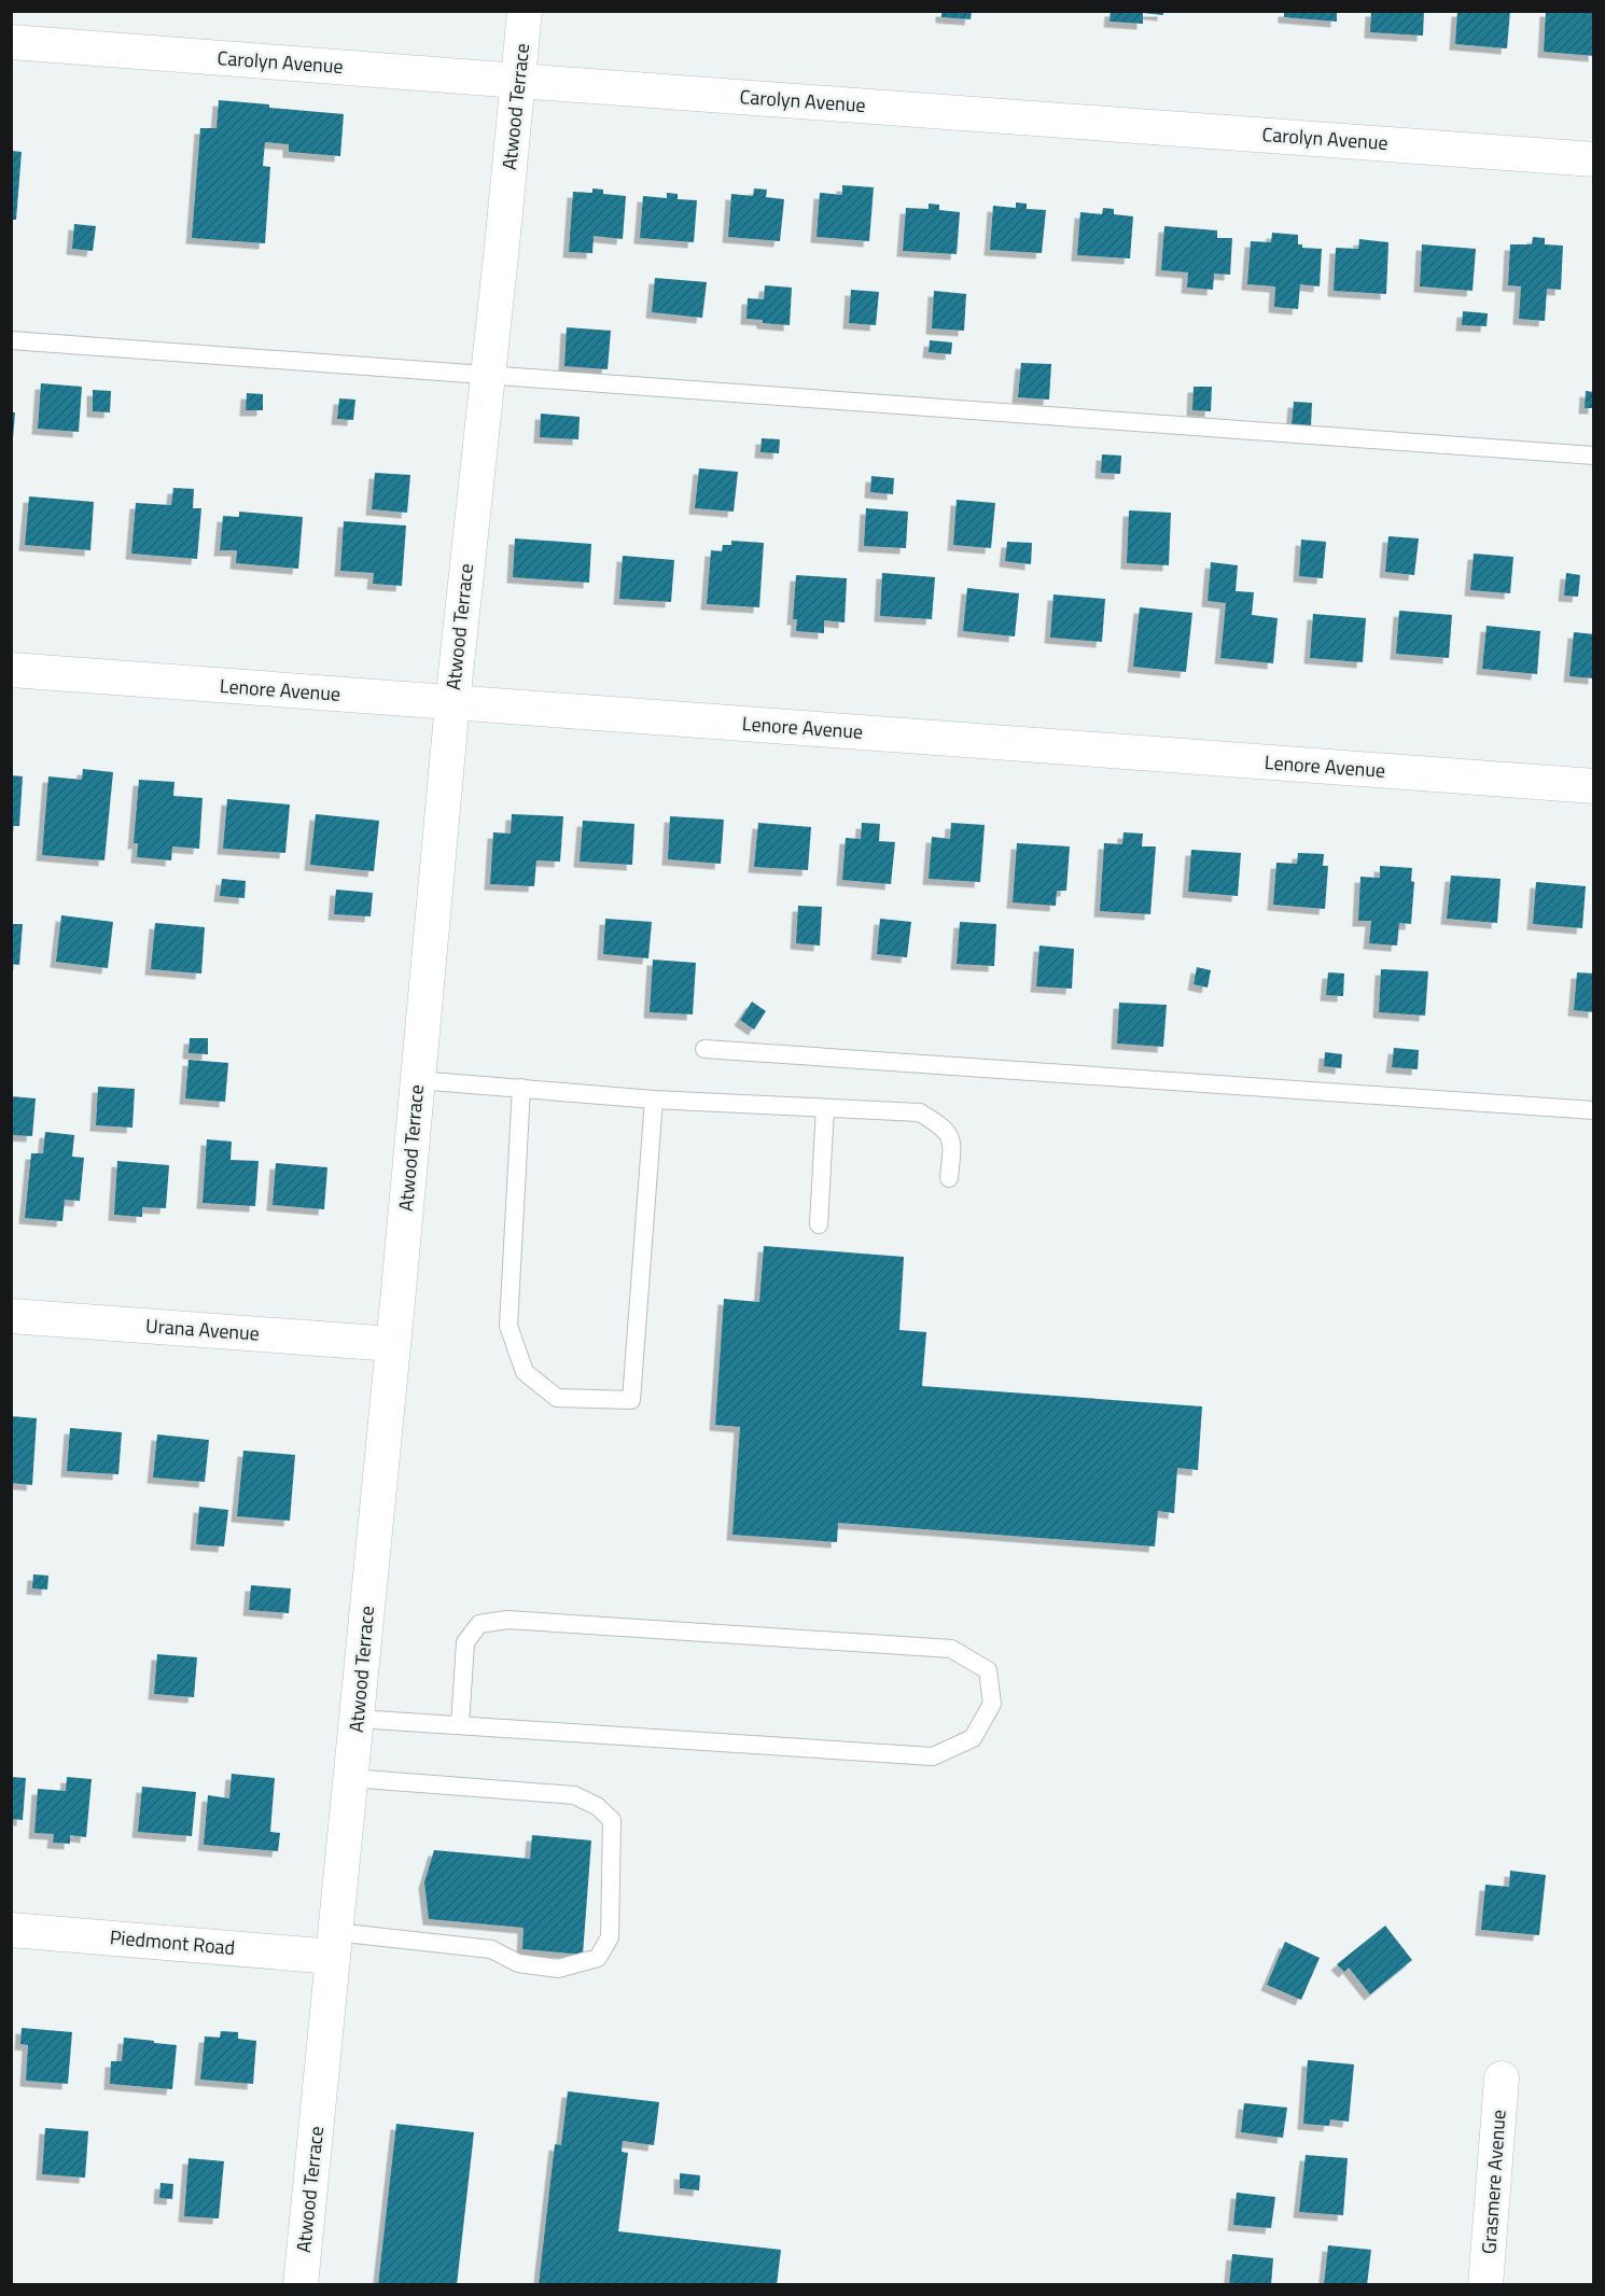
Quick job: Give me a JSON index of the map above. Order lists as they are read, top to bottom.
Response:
{
  "streets": {
    "street": [
      "Carolyn Avenue",
      "Atwood Terrace",
      "Lenore Avenue",
      "Urana Avenue",
      "Piedmont Road",
      "Grasmere Avenue"
    ]
  },
  "crossings": [
    ["Carolyn Avenue", "Atwood Terrace"],
    ["Atwood Terrace", "Lenore Avenue"],
    ["Atwood Terrace", "Urana Avenue"],
    ["Atwood Terrace", "Piedmont Road"]
  ]
}
